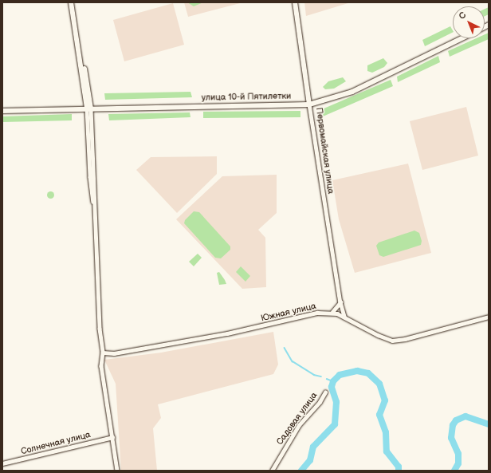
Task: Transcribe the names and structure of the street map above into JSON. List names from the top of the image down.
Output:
{
  "streets": {
    "main road": ["улица 10-й Пятилетки", "Первомайская улица"],
    "street": ["Южная улица", "Садовая улица", "Солнечная улица"]
  },
  "crossings": [
    ["улица 10-й Пятилетки", "Первомайская улица"]
  ],
  "north": "top left"
}
